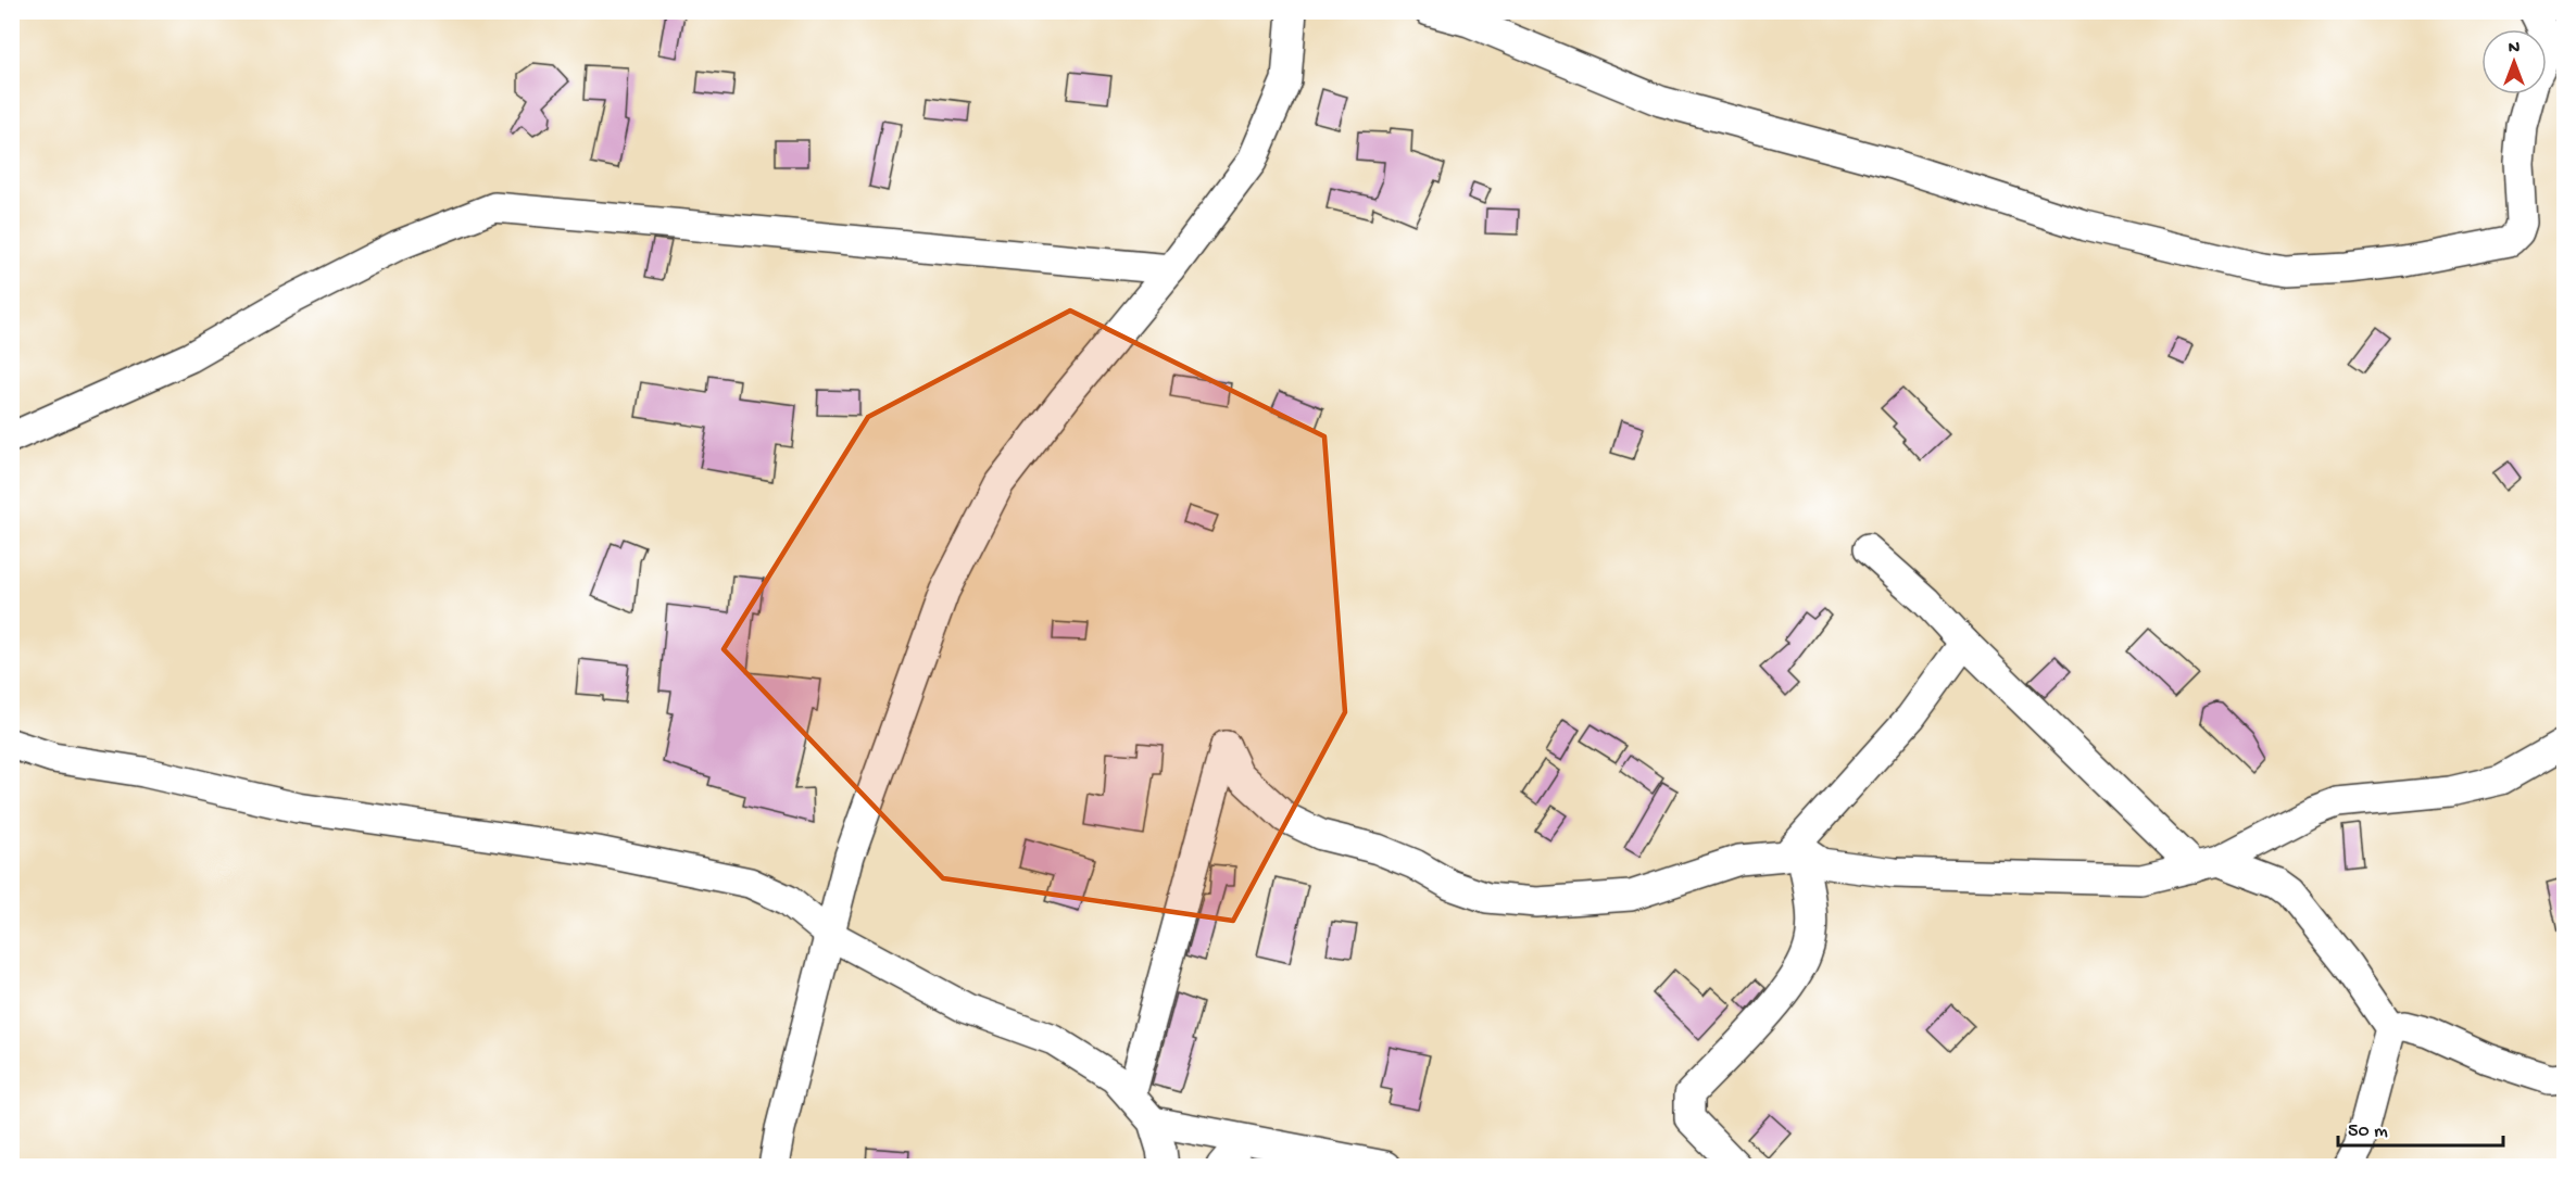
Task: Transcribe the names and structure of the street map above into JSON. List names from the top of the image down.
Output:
{
  "scale_bar": "50 m",
  "north": "top"
}
